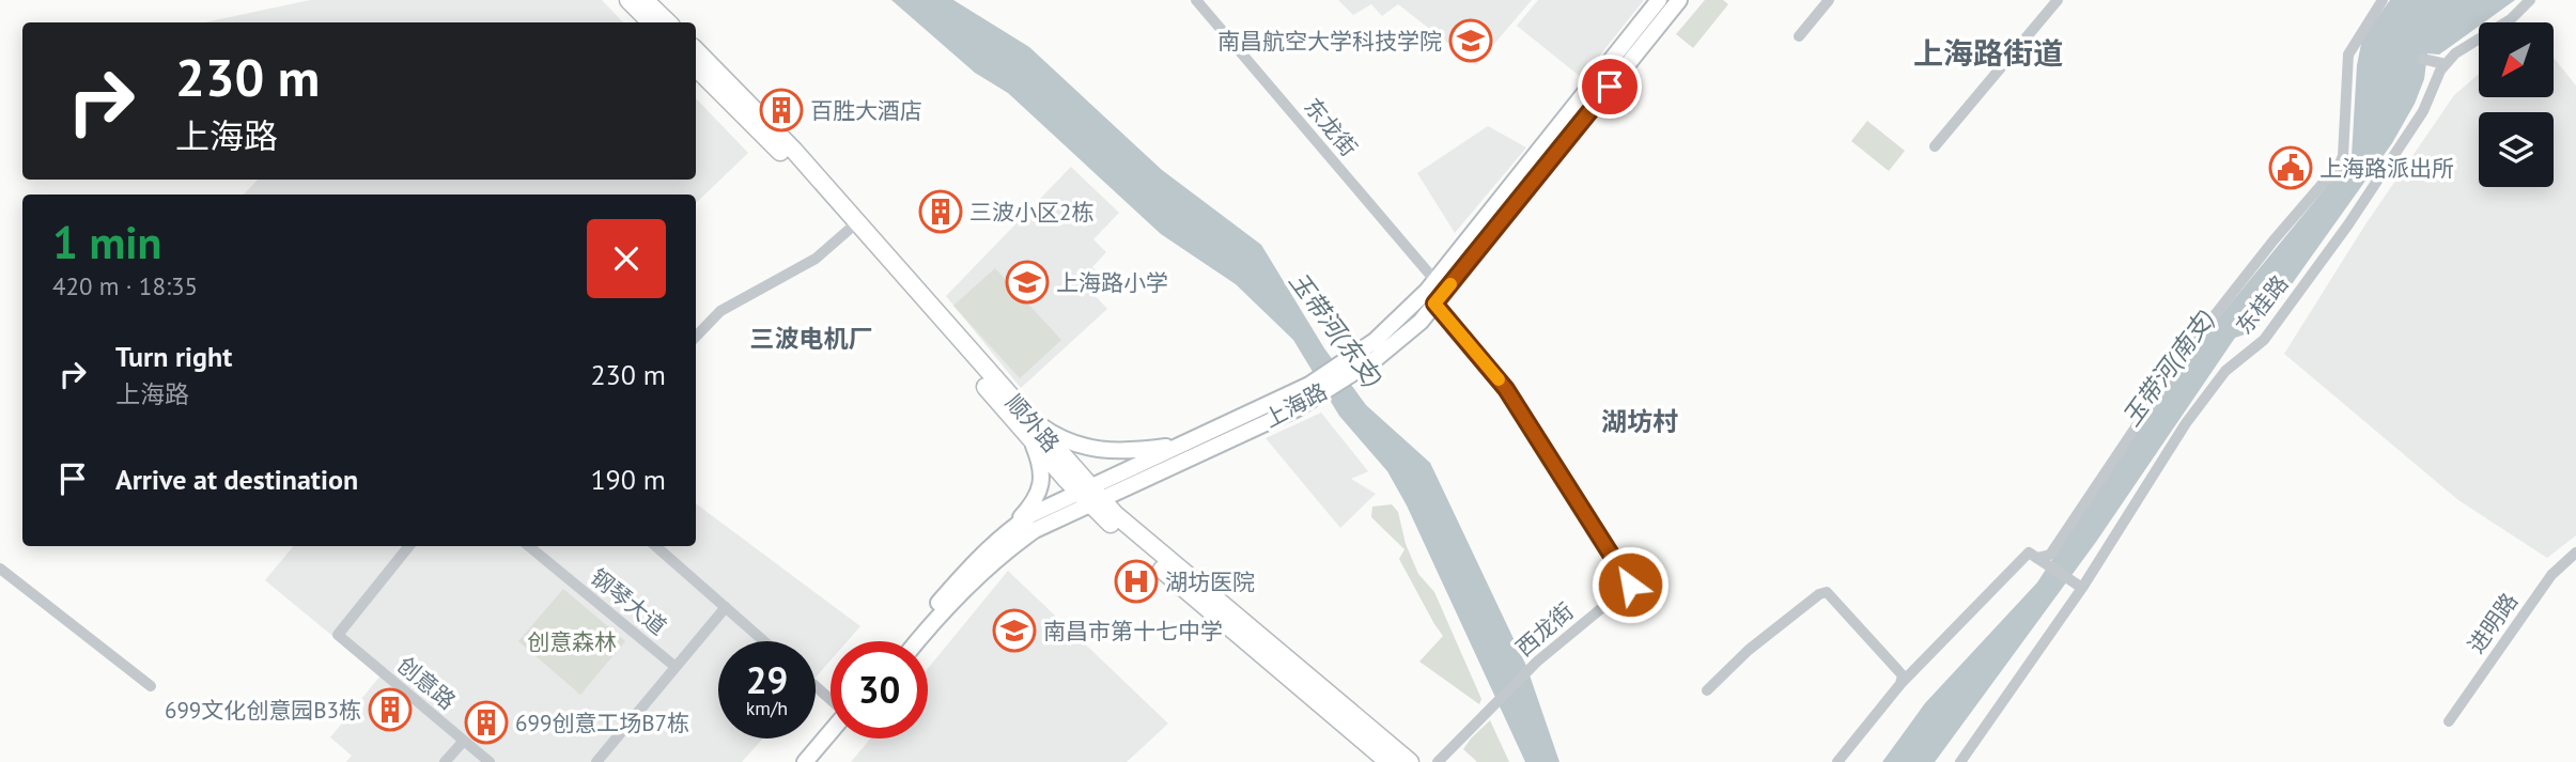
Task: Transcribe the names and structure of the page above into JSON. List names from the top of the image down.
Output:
{
  "streets": {
    "main road": ["上海路", "顺外路"],
    "street": [
      "东龙街",
      "东桂路",
      "钢琴大道",
      "进明路",
      "西龙街",
      "创意路"
    ]
  },
  "crossings": [
    ["东龙街", "上海路"],
    ["上海路", "顺外路"],
    ["上海路", "西龙街"]
  ],
  "districts": ["上海路街道", "三波电机厂", "湖坊村"],
  "water": ["玉带河(东支)", "玉带河(南支)"],
  "parks": ["创意森林"],
  "places": {
    "school or university": ["南昌航空大学科技学院", "上海路小学", "南昌市第十七中学"],
    "building": [
      "百胜大酒店",
      "三波小区2栋",
      "699文化创意园B3栋",
      "699创意工场B7栋"
    ],
    "public building": ["上海路派出所"],
    "hospital": ["湖坊医院"]
  },
  "north": "bottom left",
  "page": {
    "turn": ["230 m", "上海路"],
    "heading": ["1 min", "420 m · 18:35"],
    "list": [
      {
        "name": "Turn right",
        "note": "上海路",
        "value": "230 m"
      },
      {
        "name": "Arrive at destination",
        "value": "190 m"
      }
    ],
    "speed": "29 km/h",
    "limit": "30"
  }
}
